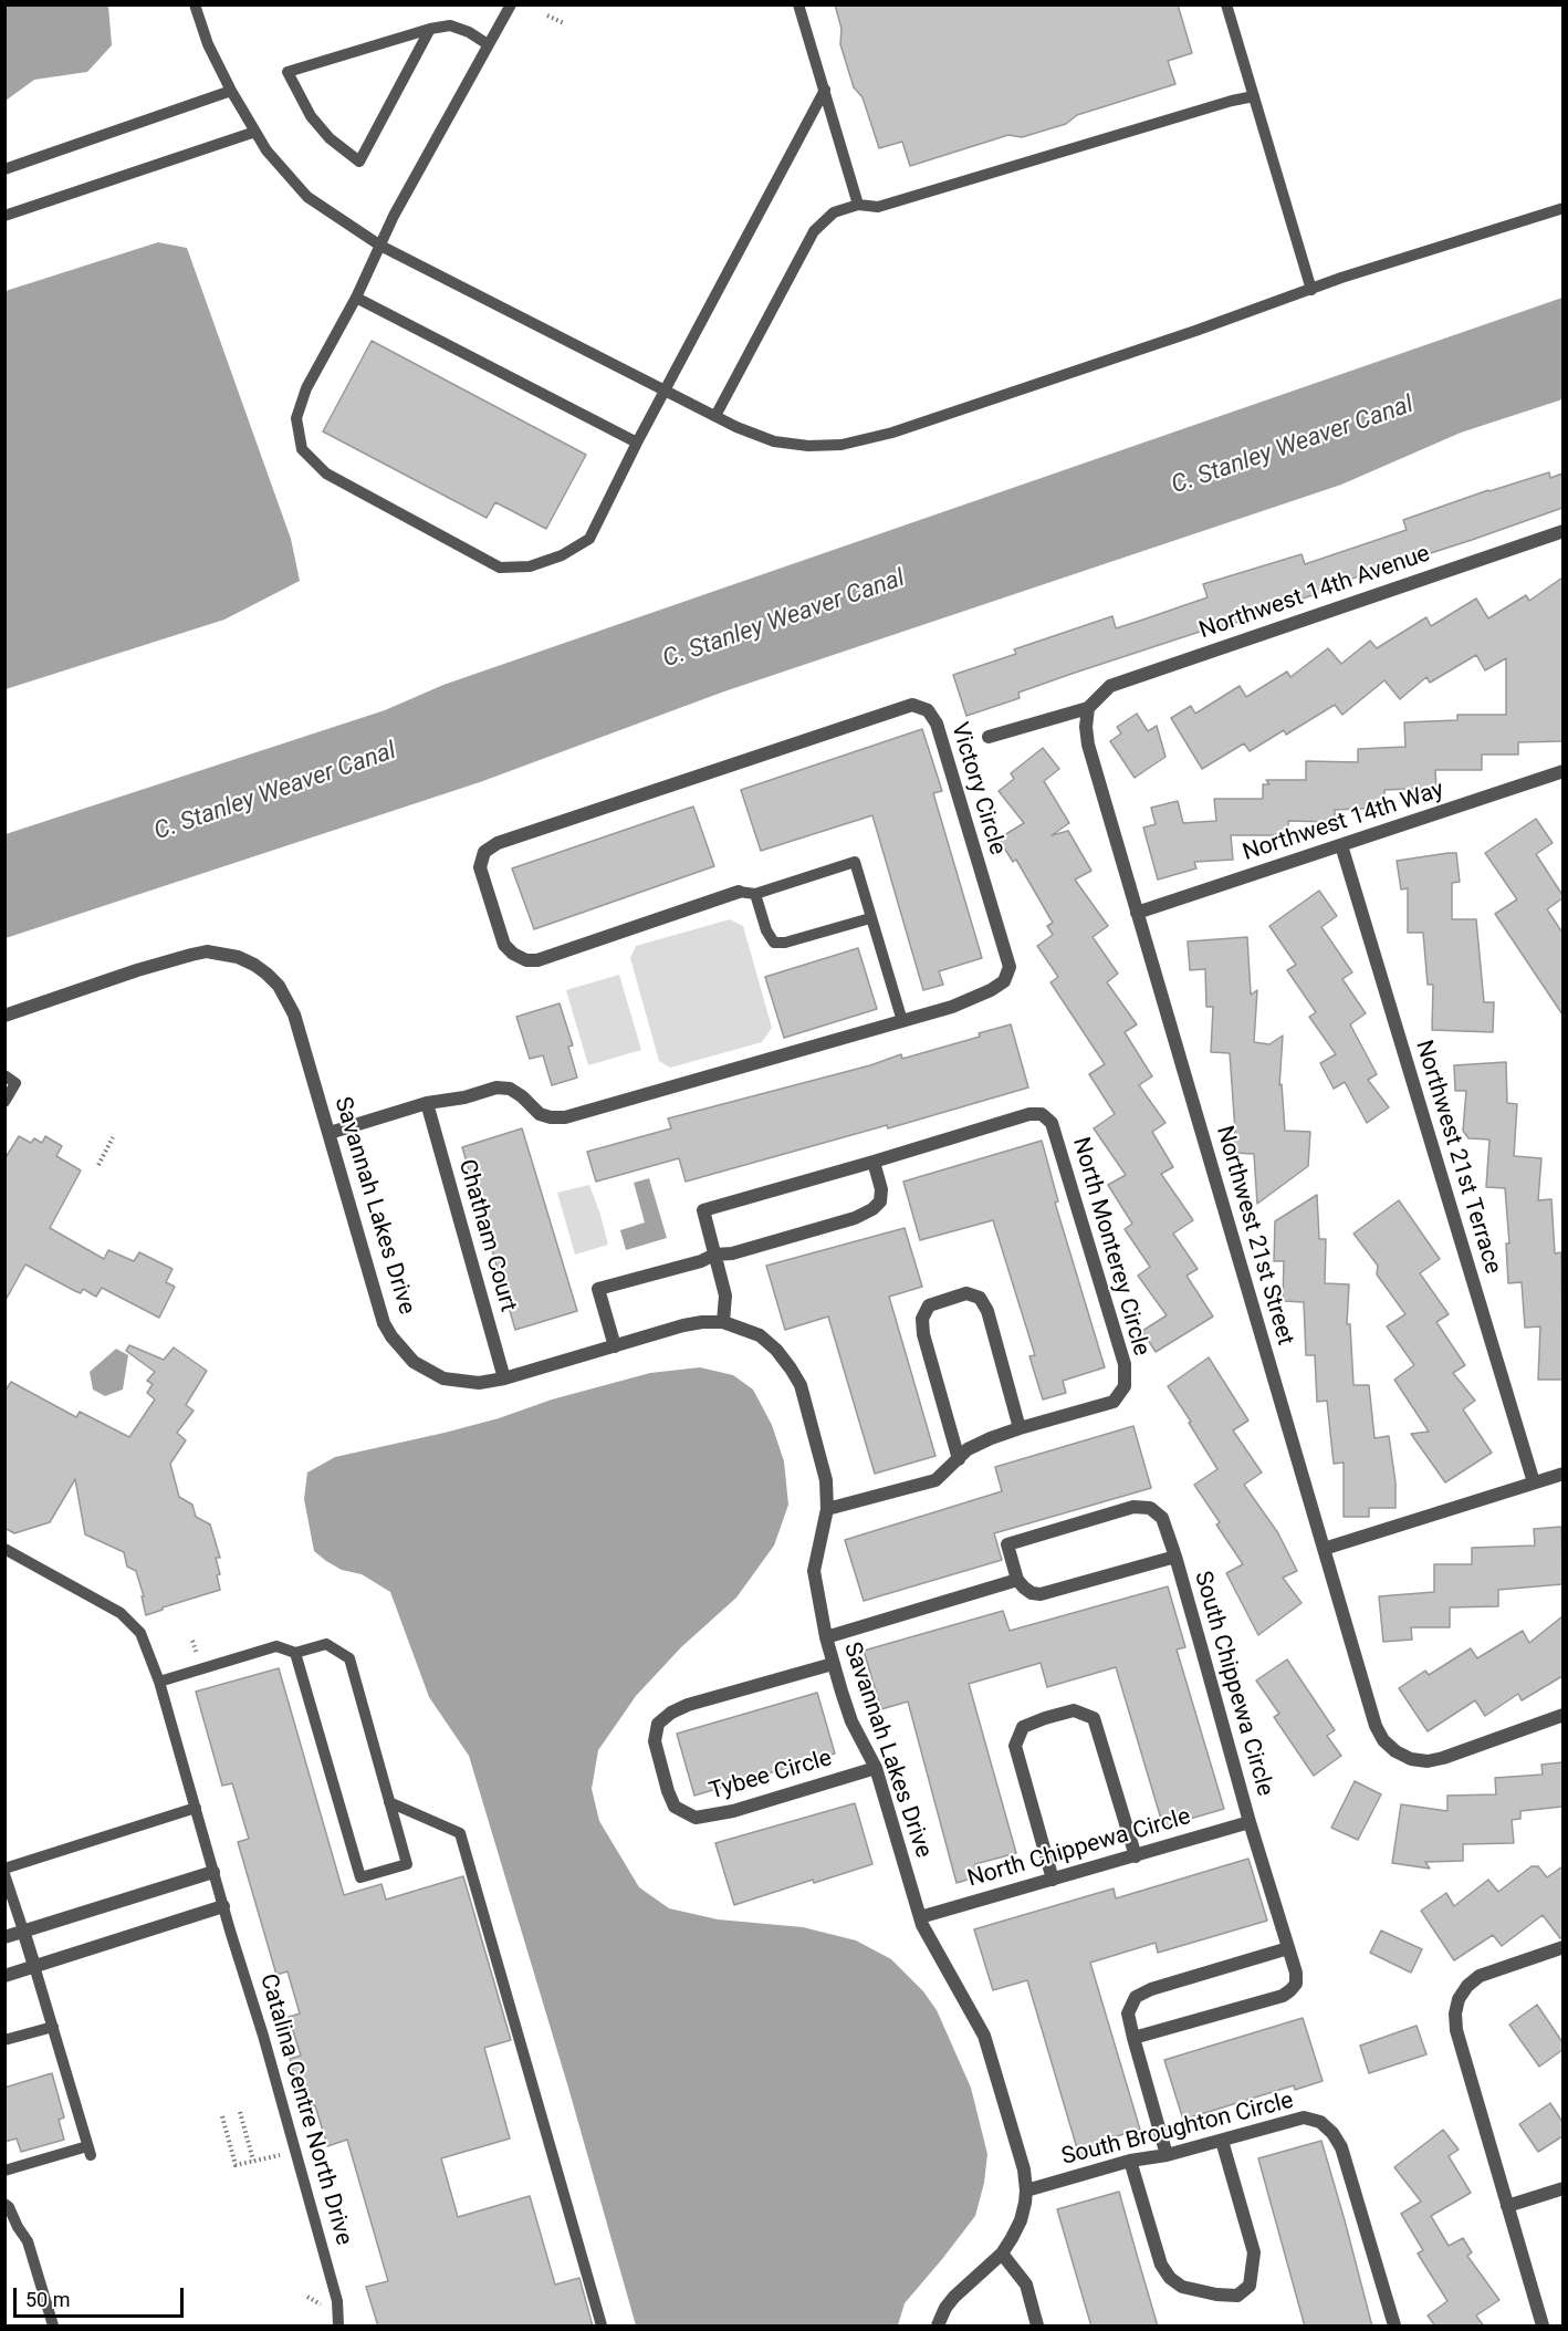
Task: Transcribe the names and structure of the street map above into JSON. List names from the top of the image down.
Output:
{
  "streets": {
    "street": [
      "Northwest 14th Avenue",
      "Victory Circle",
      "Northwest 14th Way",
      "Northwest 21st Terrace",
      "Savannah Lakes Drive",
      "Chatham Court",
      "Northwest 21st Street",
      "North Monterey Circle",
      "South Chippewa Circle",
      "Tybee Circle",
      "North Chippewa Circle",
      "South Broughton Circle"
    ],
    "lane": ["Catalina Centre North Drive"]
  },
  "crossings": [
    ["Northwest 14th Avenue", "Northwest 21st Street"],
    ["Victory Circle", "Savannah Lakes Drive"],
    ["Victory Circle", "Chatham Court"],
    ["Northwest 14th Way", "Northwest 21st Terrace"],
    ["Northwest 14th Way", "Northwest 21st Street"],
    ["Savannah Lakes Drive", "Chatham Court"],
    ["Savannah Lakes Drive", "North Monterey Circle"],
    ["Savannah Lakes Drive", "Tybee Circle"],
    ["Savannah Lakes Drive", "North Chippewa Circle"],
    ["Savannah Lakes Drive", "South Broughton Circle"],
    ["South Chippewa Circle", "North Chippewa Circle"]
  ],
  "water": ["C. Stanley Weaver Canal"],
  "scale_bar": "50 m"
}
